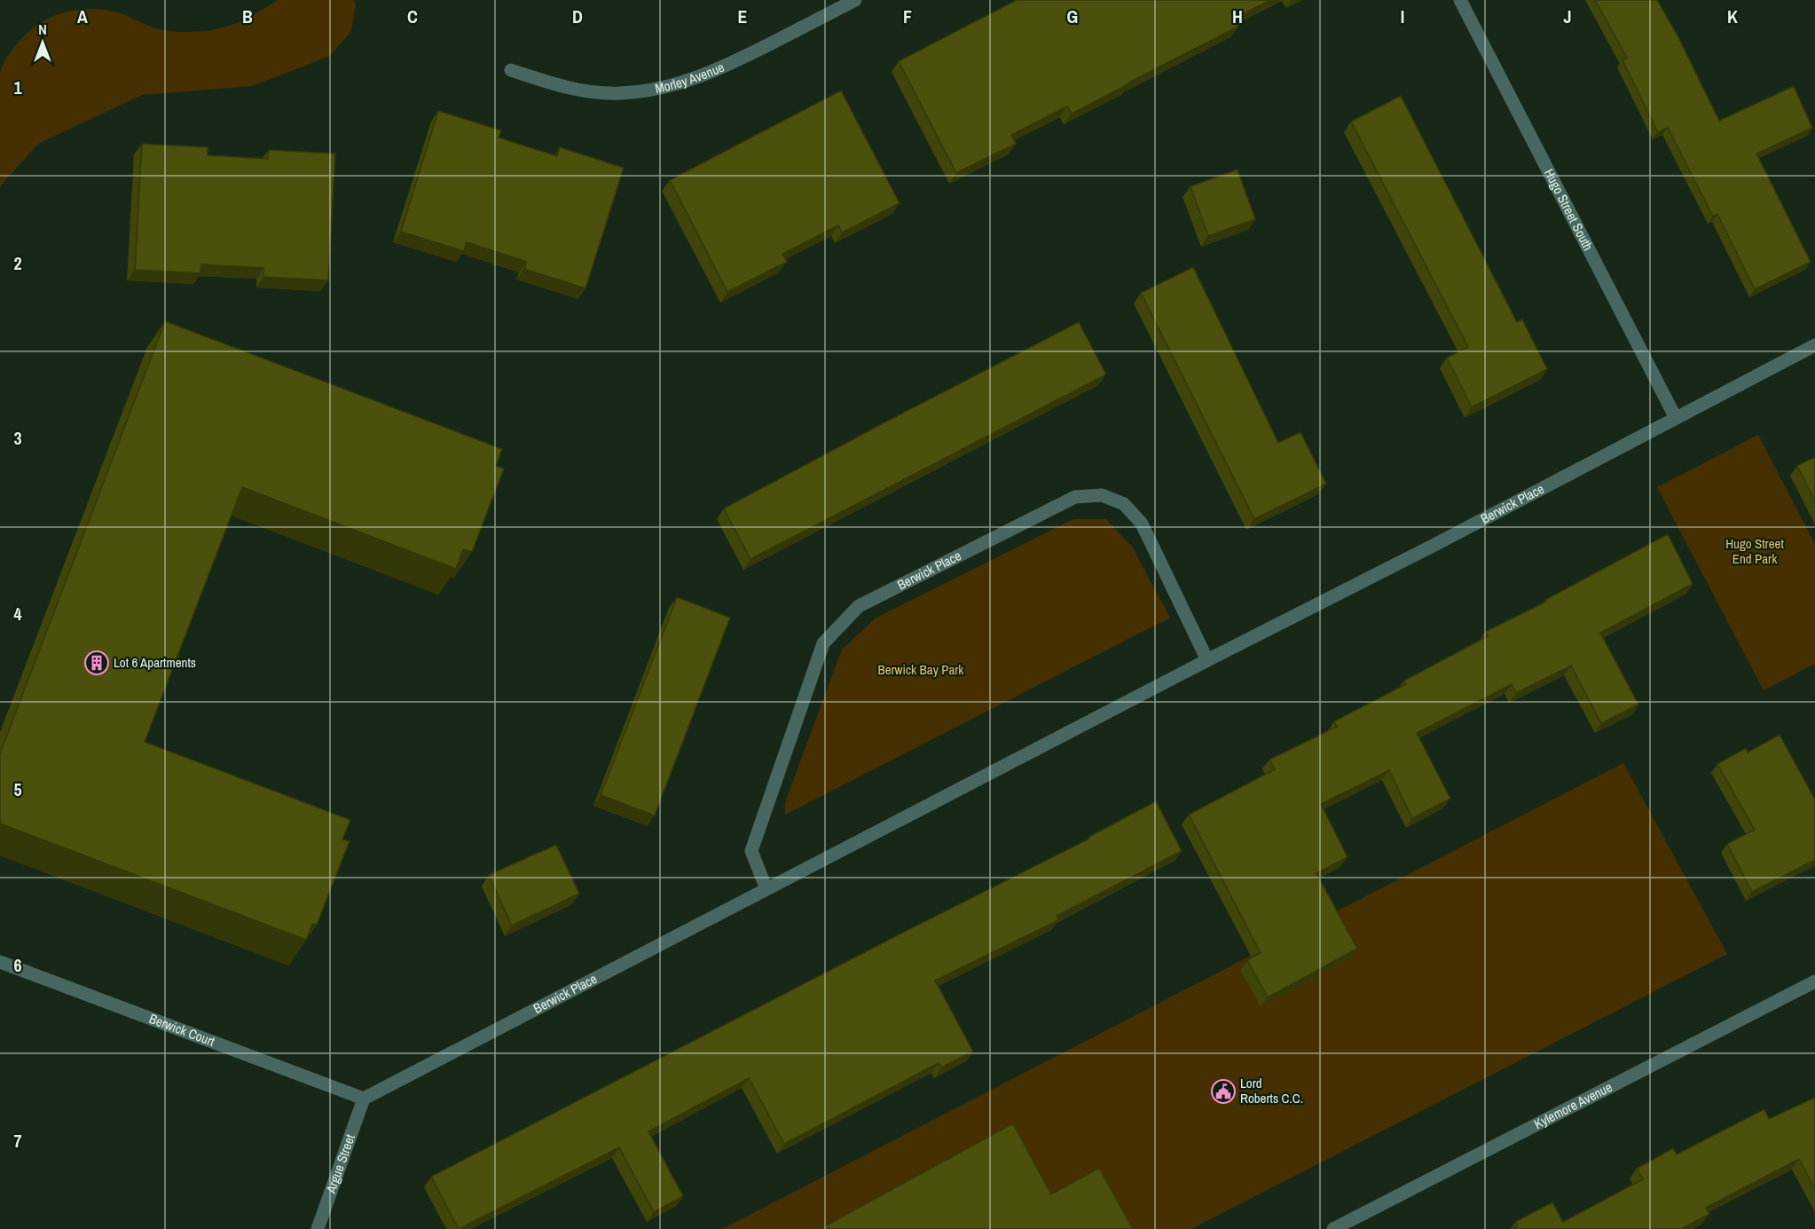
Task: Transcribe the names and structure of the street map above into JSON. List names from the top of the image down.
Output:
{
  "streets": {
    "street": [
      "Morley Avenue",
      "Hugo Street South",
      "Berwick Place",
      "Berwick Court",
      "Kylemore Avenue",
      "Argue Street"
    ]
  },
  "crossings": [
    ["Hugo Street South", "Berwick Place"],
    ["Berwick Place", "Berwick Court"],
    ["Berwick Place", "Argue Street"],
    ["Berwick Court", "Argue Street"]
  ],
  "parks": ["Hugo Street End Park", "Berwick Bay Park"],
  "places": {
    "building": ["Lot 6 Apartments"],
    "public building": ["Lord Roberts C.C."]
  },
  "north": "top",
  "grid": {
    "columns": [
      "A",
      "B",
      "C",
      "D",
      "E",
      "F",
      "G",
      "H",
      "I",
      "J",
      "K"
    ],
    "rows": [
      "1",
      "2",
      "3",
      "4",
      "5",
      "6",
      "7"
    ]
  }
}
